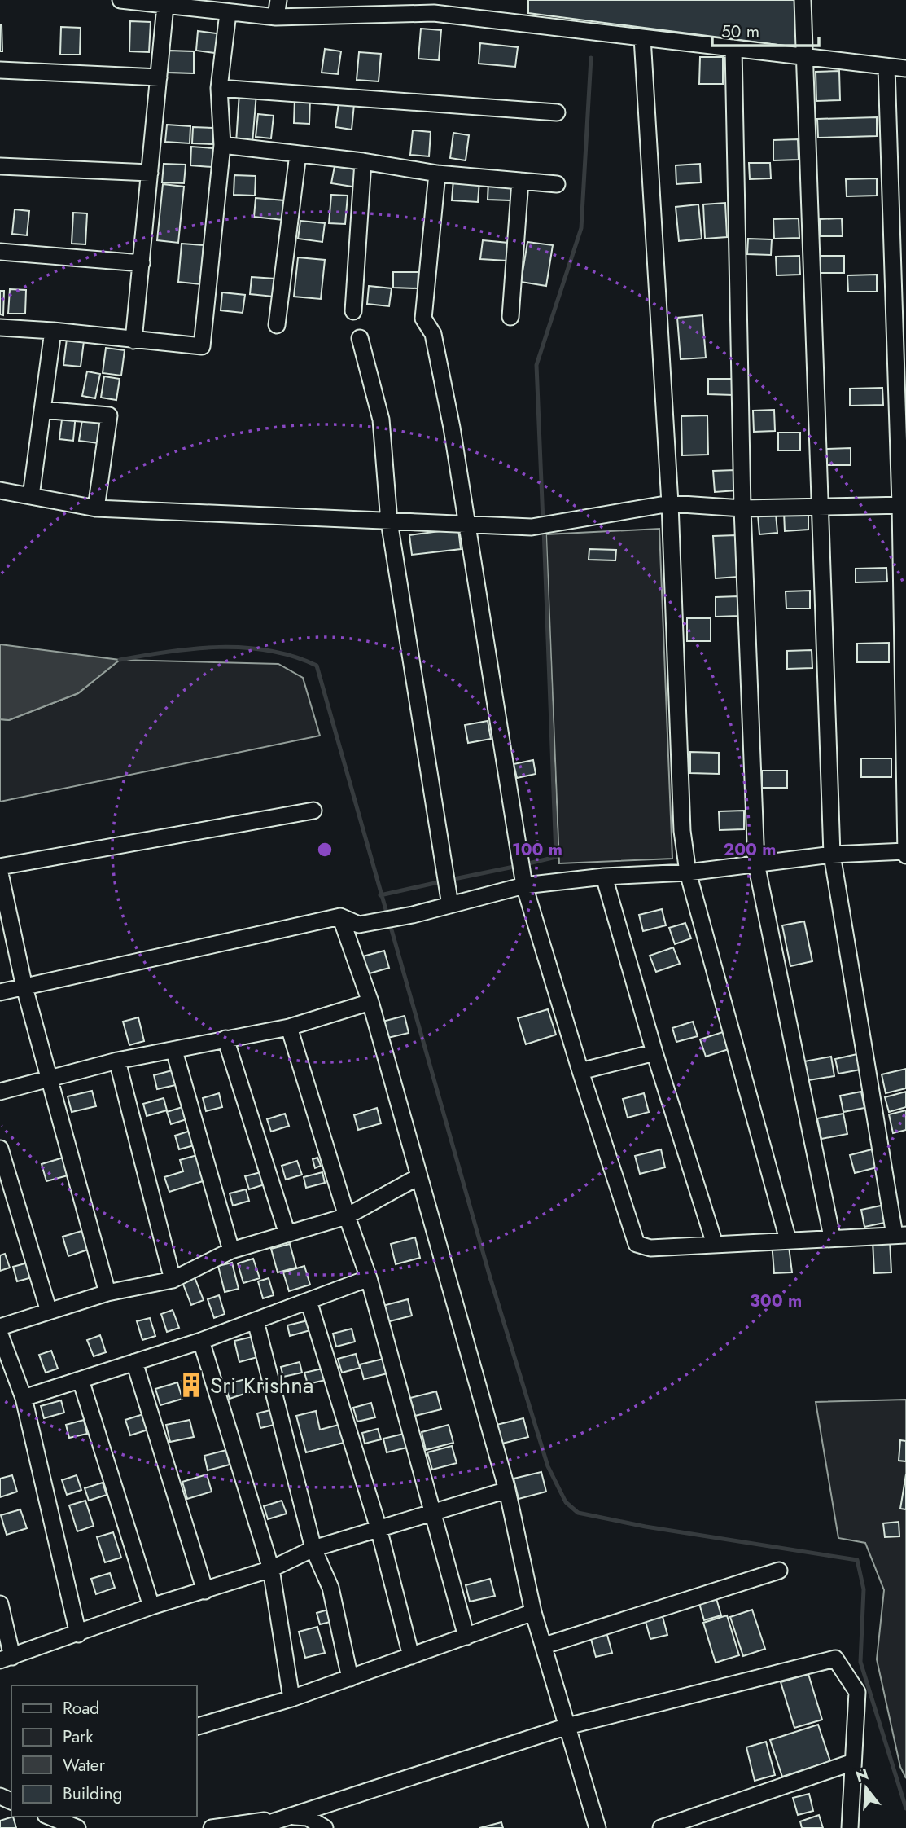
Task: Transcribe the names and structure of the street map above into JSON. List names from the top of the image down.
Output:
{
  "places": {
    "building": ["Sri Krishna"]
  },
  "legend": [
    "Road",
    "Park",
    "Water",
    "Building"
  ],
  "scale_bar": "50 m",
  "north": "top",
  "rings": ["100 m", "200 m", "300 m"]
}
